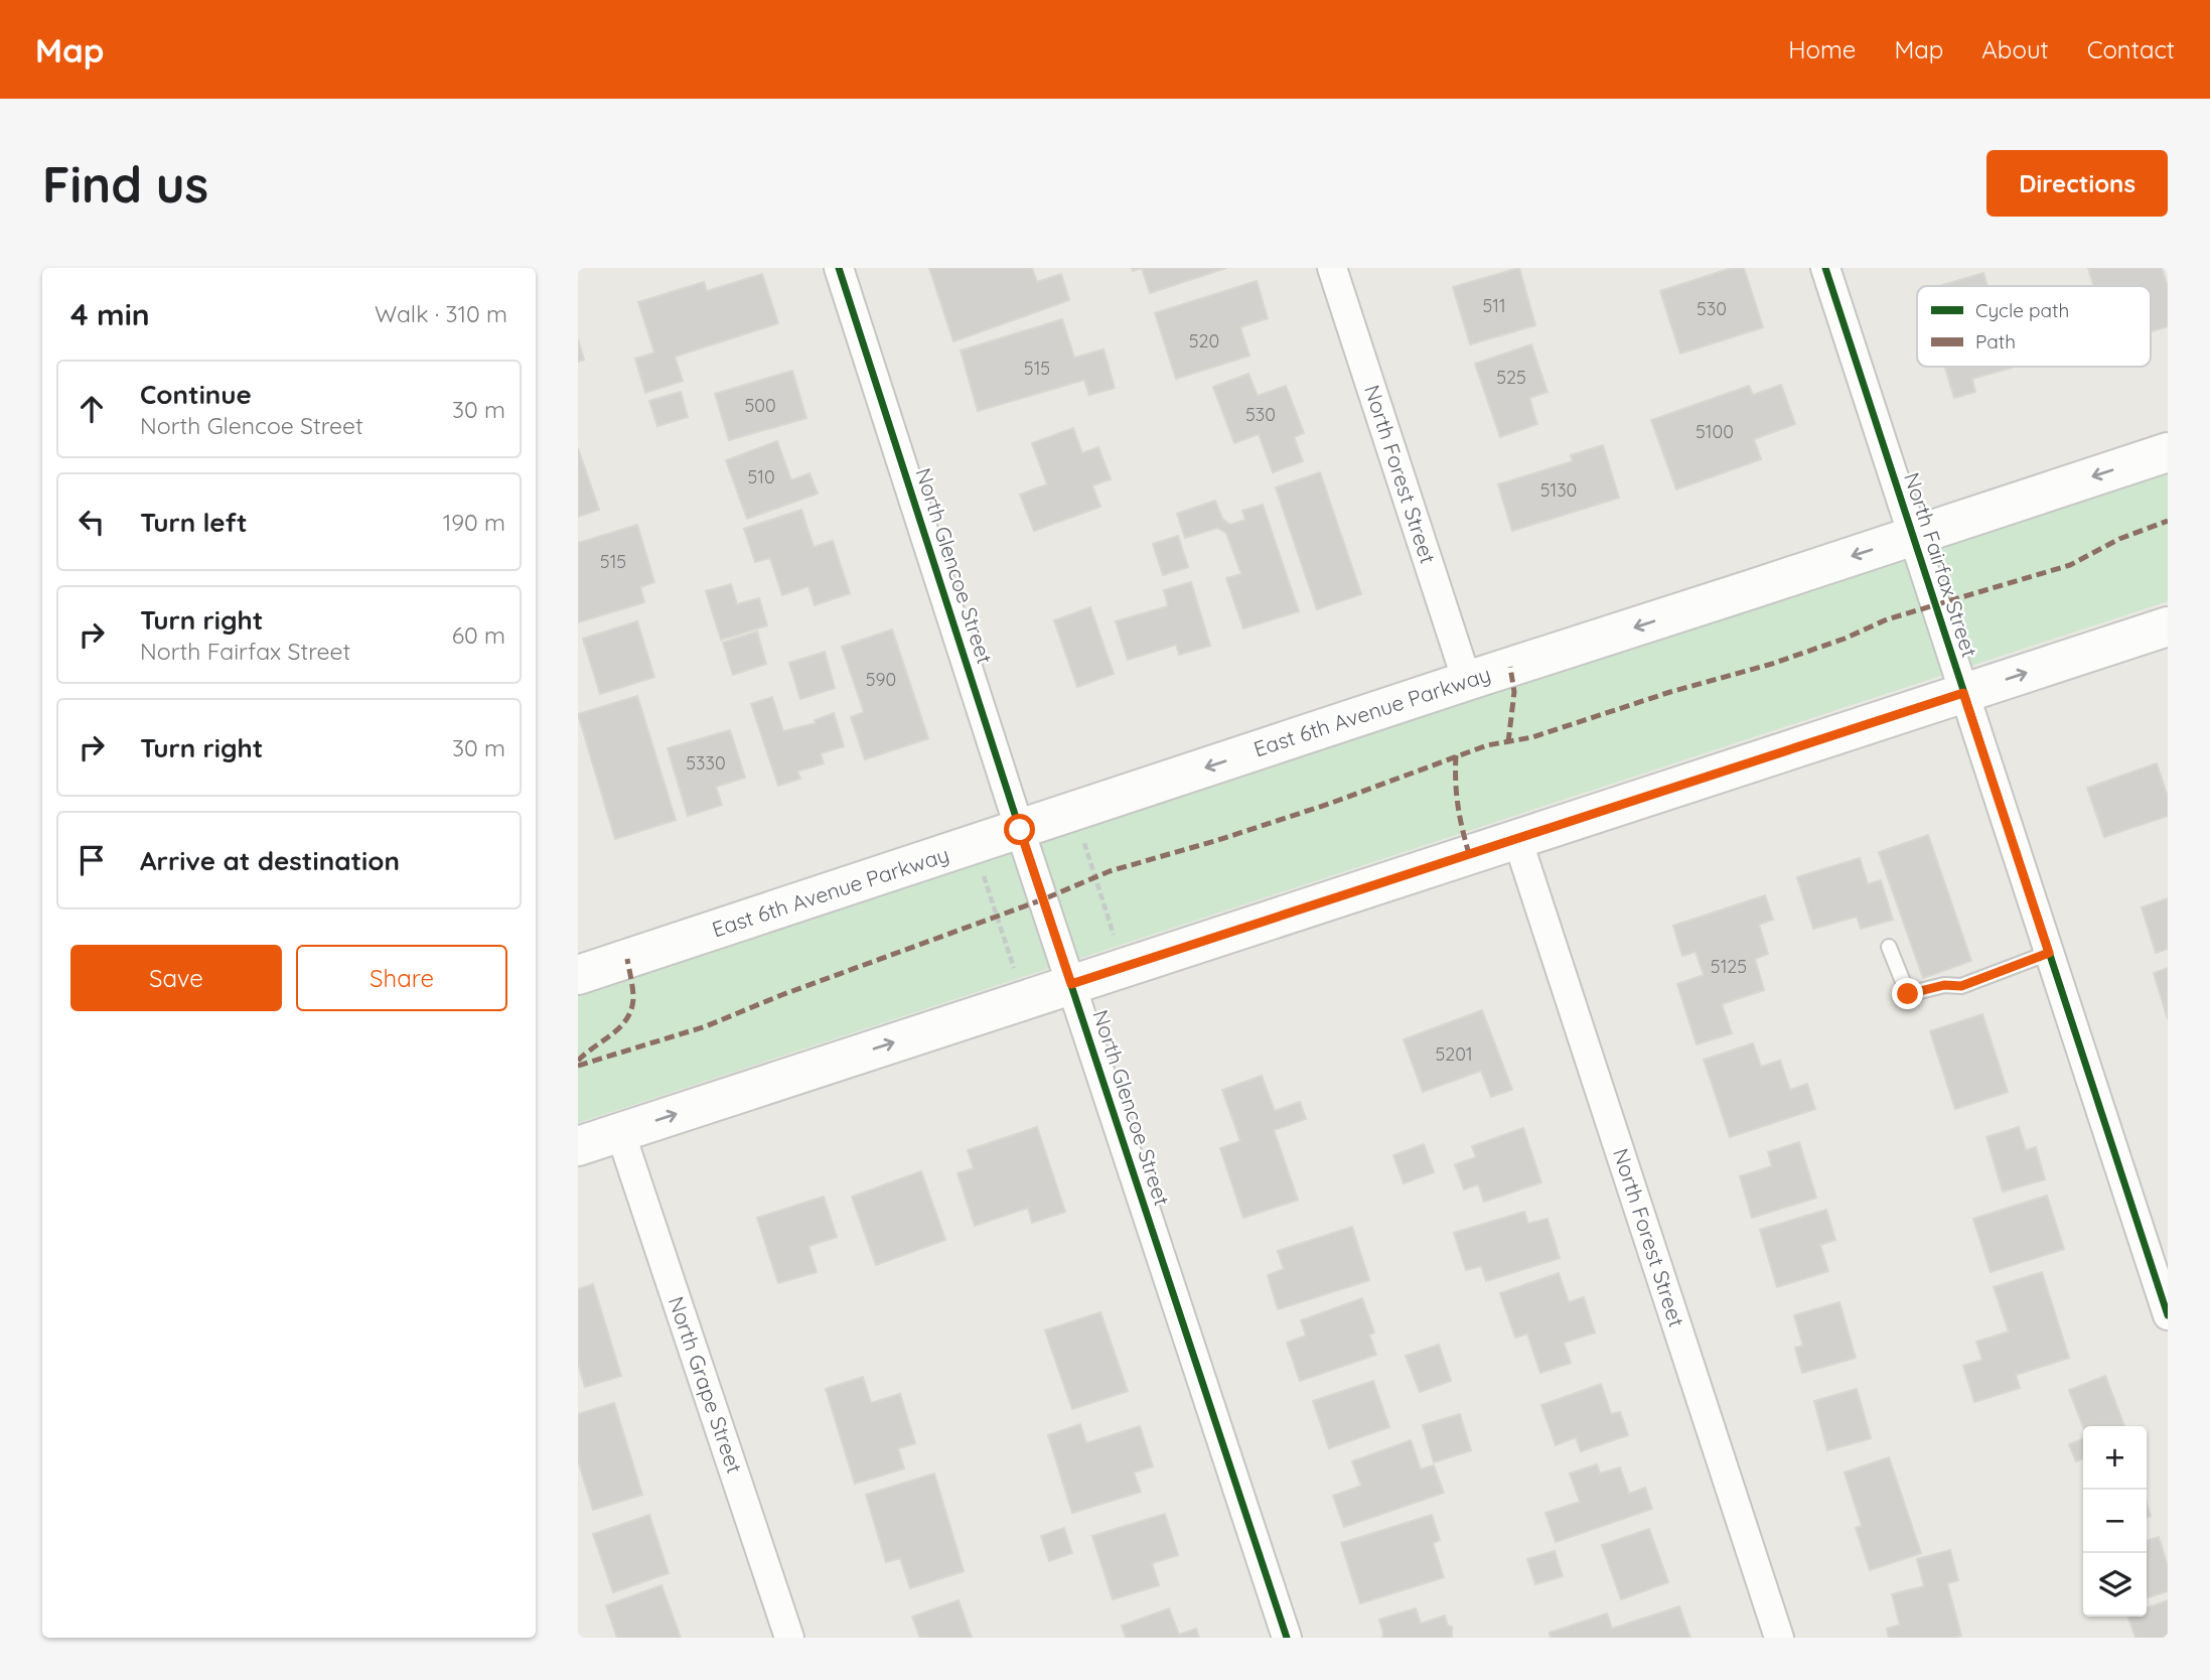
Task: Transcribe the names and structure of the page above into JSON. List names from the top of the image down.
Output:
{
  "streets": {
    "main road": ["East 6th Avenue Parkway"],
    "street": [
      "North Forest Street",
      "North Fairfax Street",
      "North Glencoe Street",
      "North Grape Street"
    ]
  },
  "crossings": [
    ["North Forest Street", "East 6th Avenue Parkway"],
    ["North Fairfax Street", "East 6th Avenue Parkway"],
    ["North Glencoe Street", "East 6th Avenue Parkway"]
  ],
  "house_numbers": [
    "511",
    "530",
    "520",
    "515",
    "525",
    "500",
    "530",
    "5100",
    "510",
    "5130",
    "515",
    "590",
    "5330",
    "5125",
    "5201"
  ],
  "legend": ["Cycle path", "Path"],
  "page": {
    "header": "Map",
    "nav": [
      "Home",
      "Map",
      "About",
      "Contact"
    ],
    "buttons": [
      "Directions",
      ["Save", "Share"]
    ],
    "title": "Find us",
    "heading": ["4 min", "Walk · 310 m"],
    "list": [
      ["Continue", "North Glencoe Street", "30 m"],
      ["Turn left", "190 m"],
      ["Turn right", "North Fairfax Street", "60 m"],
      ["Turn right", "30 m"],
      "Arrive at destination"
    ],
    "map_buttons": ["+", "−"]
  }
}
